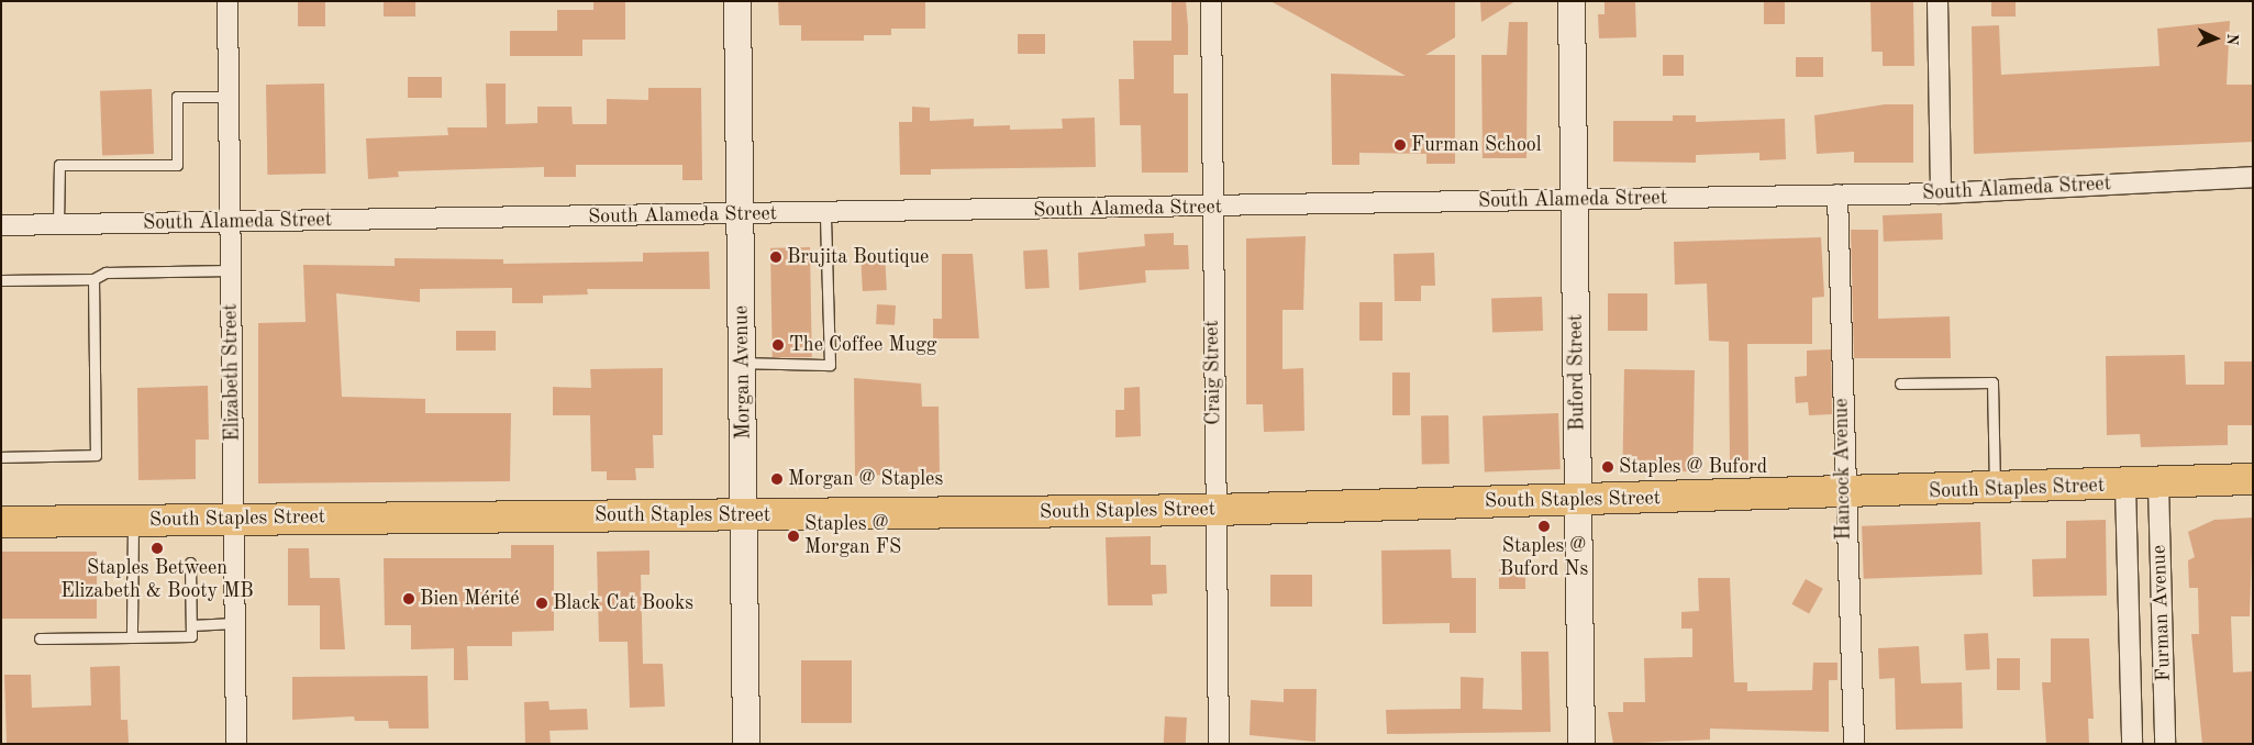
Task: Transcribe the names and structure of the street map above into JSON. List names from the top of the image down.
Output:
{
  "streets": {
    "main road": ["Morgan Avenue", "Buford Street", "South Staples Street"],
    "street": [
      "South Alameda Street",
      "Elizabeth Street",
      "Craig Street",
      "Hancock Avenue",
      "Furman Avenue"
    ]
  },
  "crossings": [
    ["South Alameda Street", "Elizabeth Street"],
    ["South Alameda Street", "Morgan Avenue"],
    ["South Alameda Street", "Craig Street"],
    ["South Alameda Street", "Buford Street"],
    ["South Alameda Street", "Hancock Avenue"],
    ["Elizabeth Street", "South Staples Street"],
    ["Morgan Avenue", "South Staples Street"],
    ["Craig Street", "South Staples Street"],
    ["Buford Street", "South Staples Street"],
    ["Hancock Avenue", "South Staples Street"],
    ["South Staples Street", "Furman Avenue"]
  ],
  "places": [
    "Furman School",
    "Brujita Boutique",
    "The Coffee Mugg",
    "Staples @ Buford",
    "Morgan @ Staples",
    "Staples @ Buford Ns",
    "Staples @ Morgan FS",
    "Staples Between Elizabeth & Booty MB",
    "Bien Mérité",
    "Black Cat Books"
  ],
  "north": "right"
}
